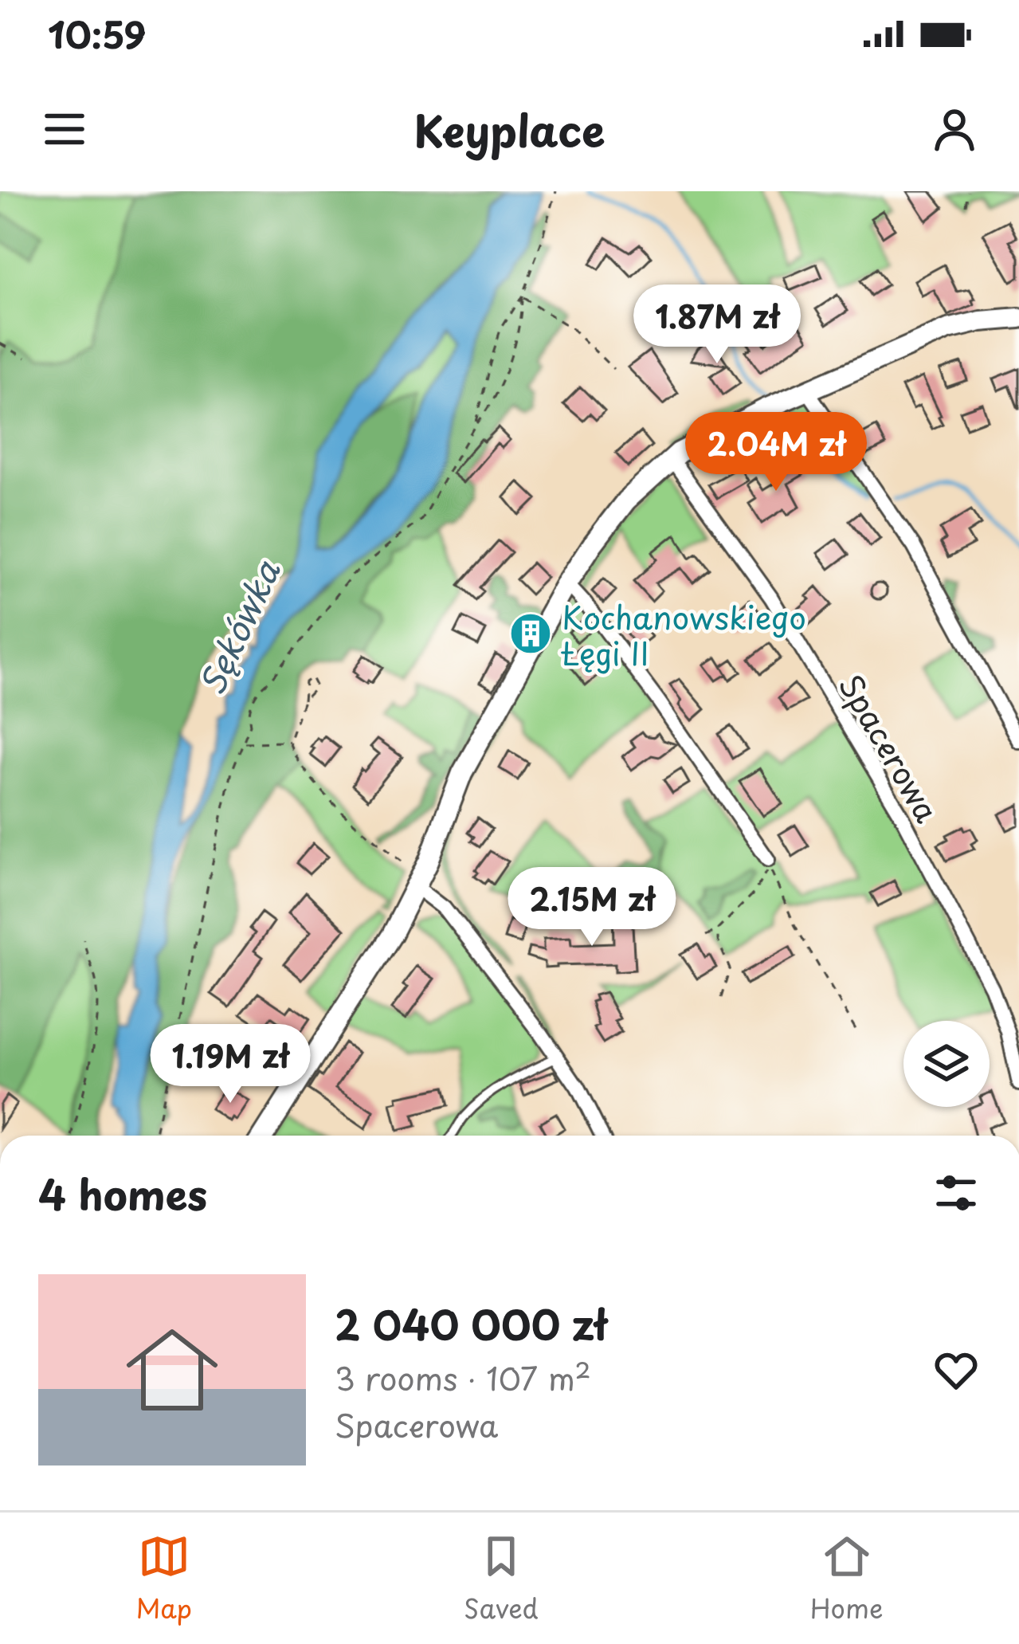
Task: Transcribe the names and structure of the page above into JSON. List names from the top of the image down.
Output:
{
  "streets": {
    "street": ["Spacerowa"]
  },
  "water": ["Sękówka"],
  "places": {
    "building": ["Kochanowskiego Łęgi II"]
  },
  "page": {
    "status": "10:59",
    "header": "Keyplace",
    "price": [
      "1.87M zł",
      "2.04M zł",
      "2.15M zł",
      "1.19M zł"
    ],
    "heading": "4 homes",
    "list": [
      {
        "name": "2 040 000 zł",
        "note": "3 rooms · 107 m² · Spacerowa"
      }
    ],
    "tabs": ["Map", "Saved", "Home"]
  }
}
